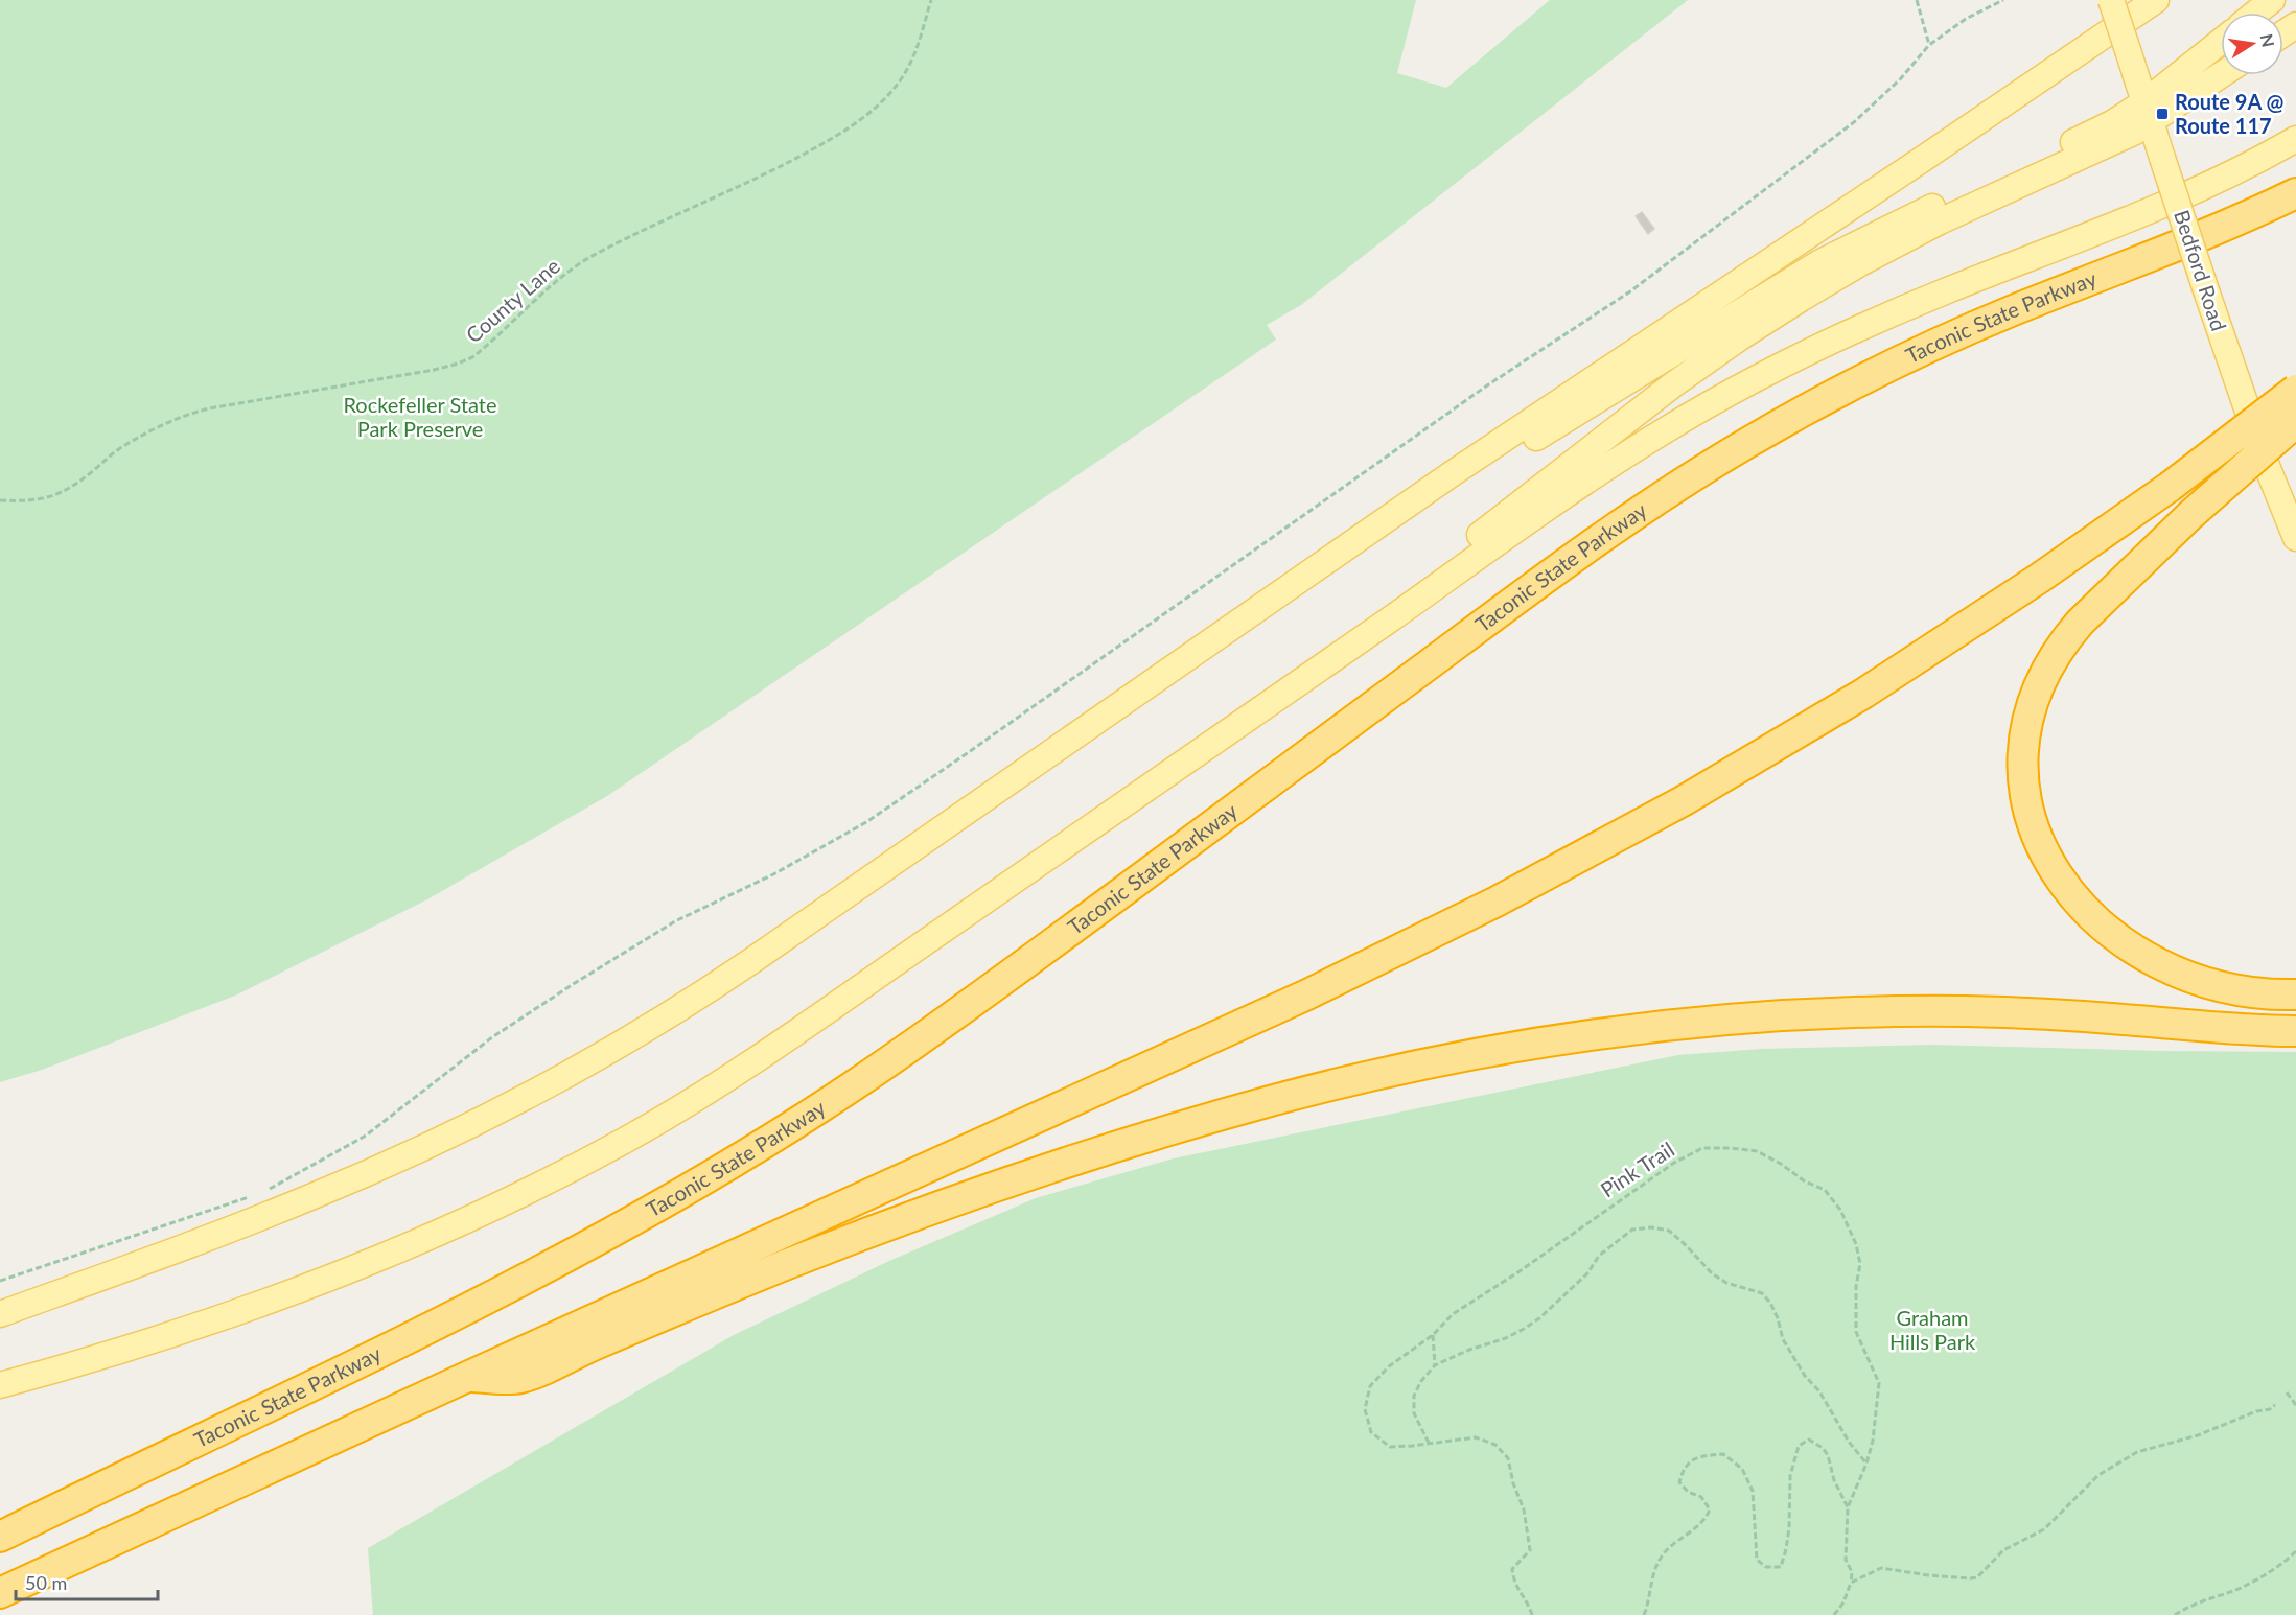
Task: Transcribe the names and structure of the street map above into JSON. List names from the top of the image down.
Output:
{
  "streets": {
    "highway": ["Taconic State Parkway"],
    "main road": ["Bedford Road"],
    "path": ["County Lane", "Pink Trail"]
  },
  "parks": ["Rockefeller State Park Preserve", "Graham Hills Park"],
  "places": {
    "transit": ["Route 9A @ Route 117"]
  },
  "scale_bar": "50 m",
  "north": "right"
}
